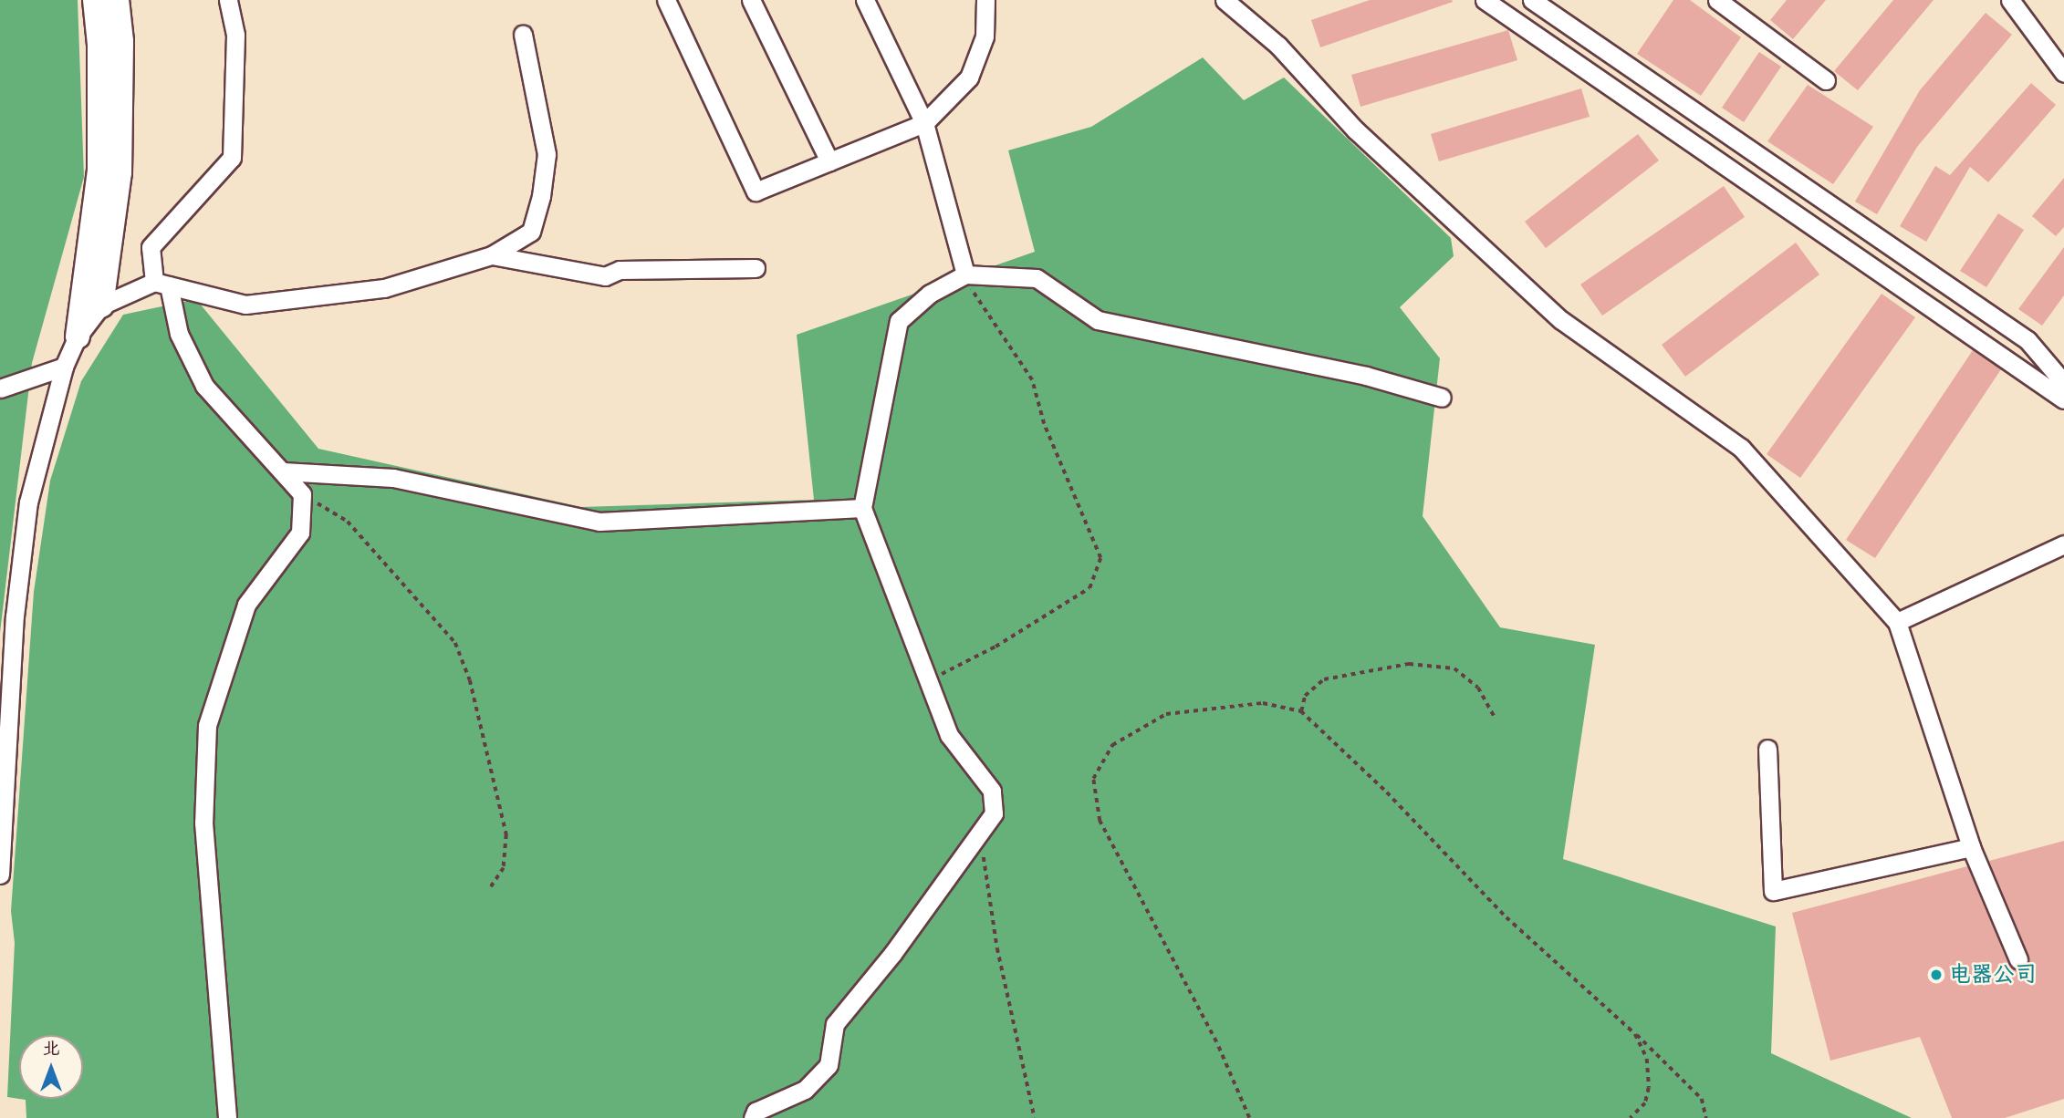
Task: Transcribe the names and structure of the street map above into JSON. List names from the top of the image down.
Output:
{
  "places": ["电器公司"],
  "north": "top"
}
